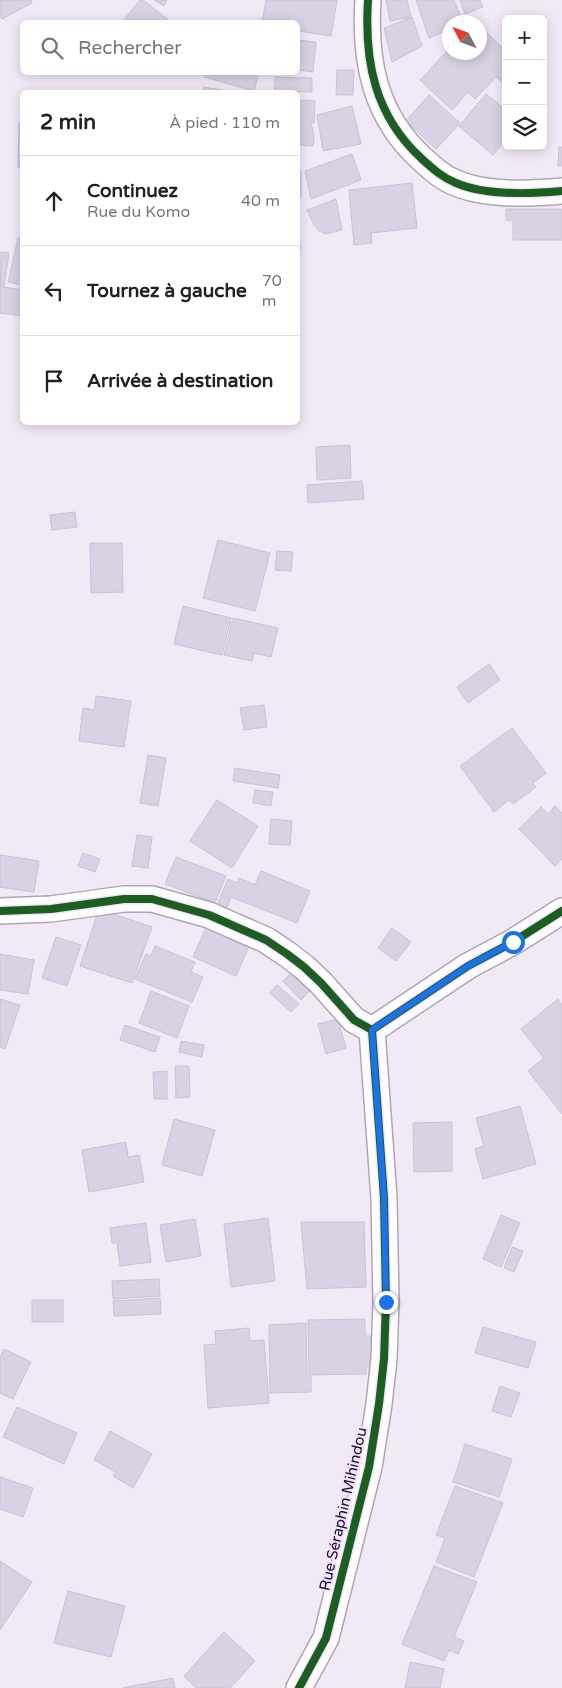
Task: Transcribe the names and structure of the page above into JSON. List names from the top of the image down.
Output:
{
  "streets": {
    "street": ["Rue Séraphin Mihindou"]
  },
  "north": "top left",
  "page": {
    "map_buttons": ["+", "−"],
    "search": "Rechercher",
    "heading": ["2 min", "À pied · 110 m"],
    "list": [
      ["Continuez", "Rue du Komo", "40 m"],
      ["Tournez à gauche", "70 m"],
      "Arrivée à destination"
    ]
  }
}
